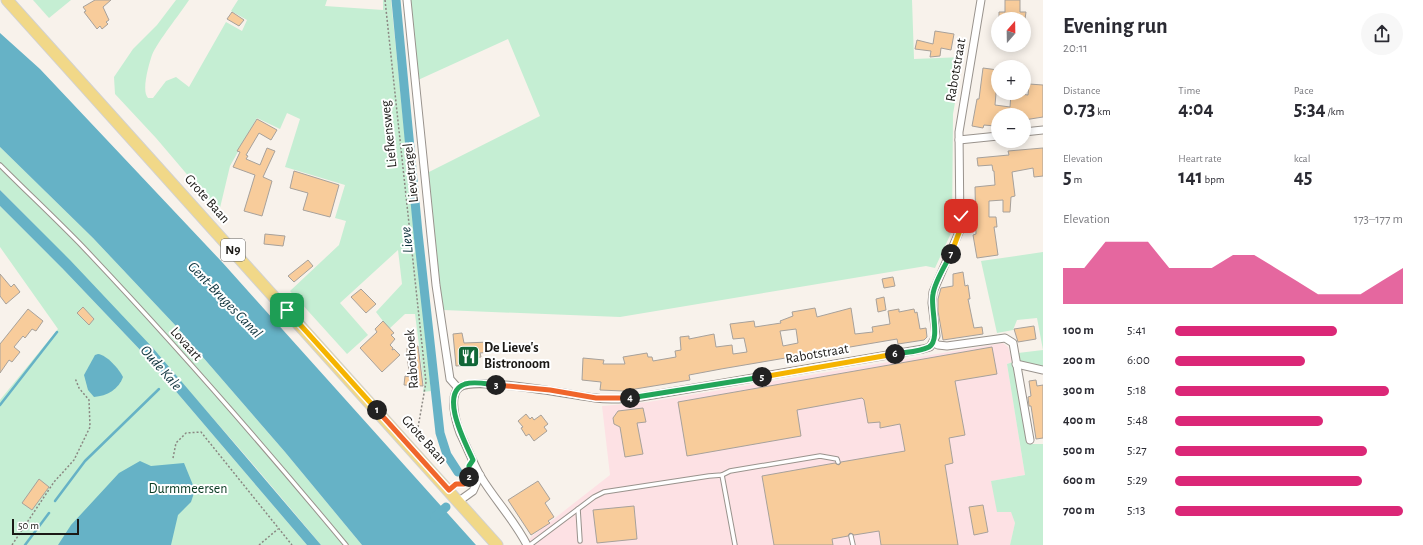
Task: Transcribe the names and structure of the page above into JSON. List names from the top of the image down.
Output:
{
  "streets": {
    "main road": ["Grote Baan", "N9"],
    "street": ["Rabotstraat", "Lievetragel"],
    "lane": ["Lovaart"],
    "path": ["Liefkensweg", "Rabothoek"]
  },
  "crossings": [
    ["Rabotstraat", "Lievetragel"],
    ["Liefkensweg", "Rabothoek"],
    ["Grote Baan", "N9"],
    ["Grote Baan", "Rabothoek"]
  ],
  "water": ["Lieve", "Gent-Bruges Canal", "Oude Kale"],
  "parks": ["Durmmeersen"],
  "places": {
    "restaurant": ["De Lieve's Bistronoom"]
  },
  "scale_bar": "50 m",
  "north": "top",
  "page": {
    "heading": ["Evening run", "20:11"],
    "map_buttons": ["+", "−"],
    "stats": [
      ["Distance", "0.73 km"],
      ["Time", "4:04"],
      ["Pace", "5:34 /km"],
      ["Elevation", "5 m"],
      ["Heart rate", "141 bpm"],
      ["kcal", "45"]
    ],
    "chart": ["Elevation", "173–177 m"],
    "pins": [
      "7",
      "6",
      "5",
      "3",
      "4",
      "1",
      "2"
    ],
    "list": [
      {
        "name": "100 m",
        "note": "5:41"
      },
      {
        "name": "200 m",
        "note": "6:00"
      },
      {
        "name": "300 m",
        "note": "5:18"
      },
      {
        "name": "400 m",
        "note": "5:48"
      },
      {
        "name": "500 m",
        "note": "5:27"
      },
      {
        "name": "600 m",
        "note": "5:29"
      },
      {
        "name": "700 m",
        "note": "5:13"
      }
    ],
    "scale": "50 m"
  }
}
